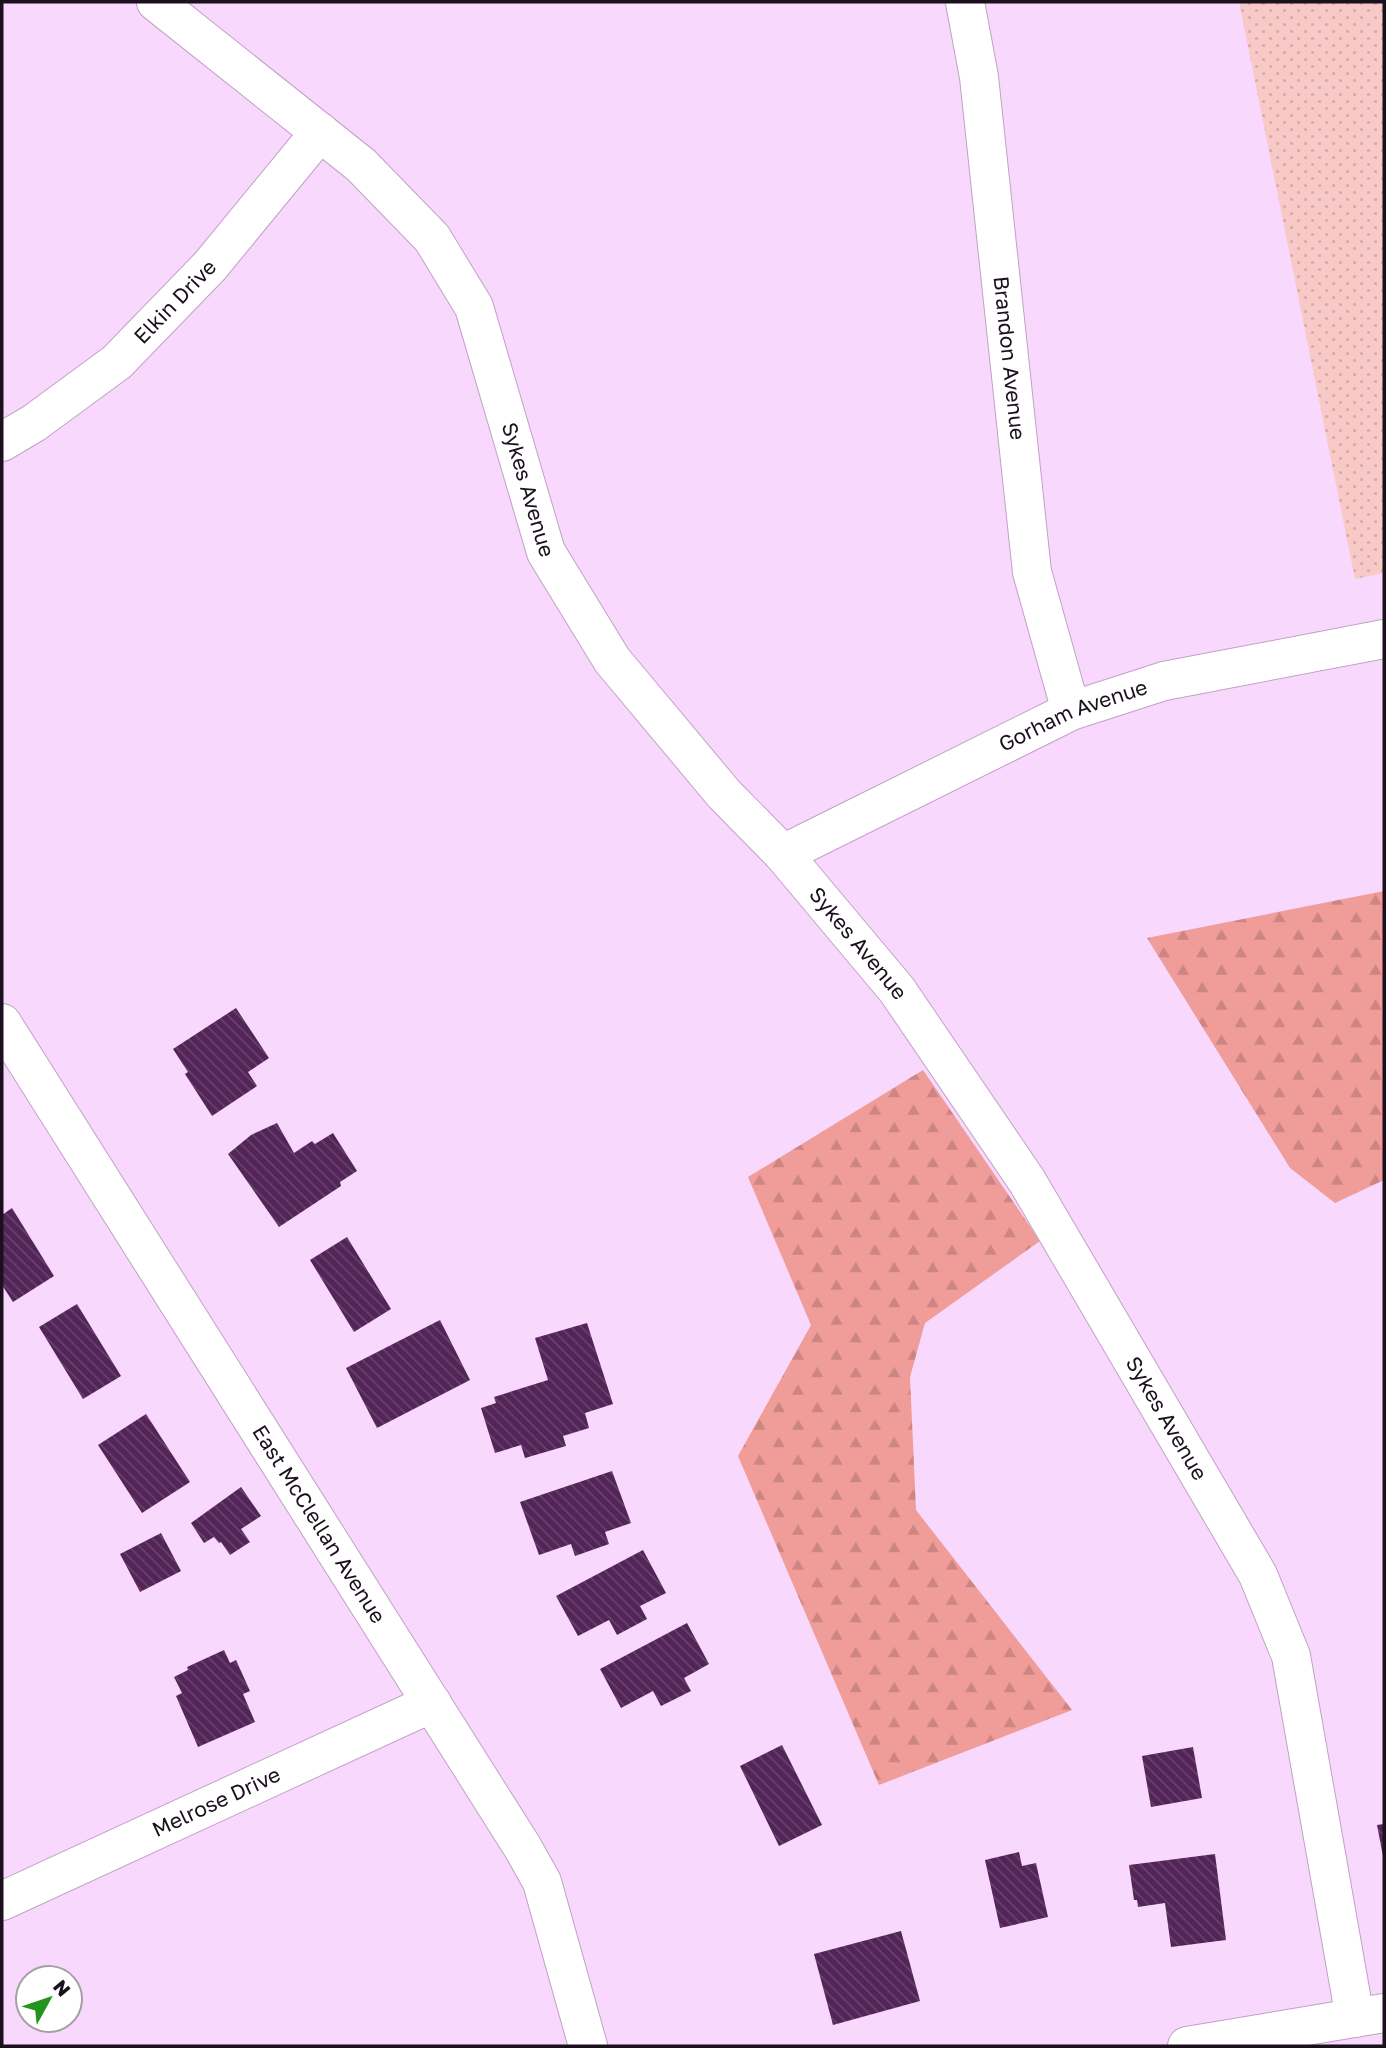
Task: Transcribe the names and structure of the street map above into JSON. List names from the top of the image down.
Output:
{
  "streets": {
    "street": [
      "Elkin Drive",
      "Brandon Avenue",
      "Sykes Avenue",
      "Gorham Avenue",
      "East McClellan Avenue",
      "Melrose Drive"
    ]
  },
  "crossings": [
    ["Elkin Drive", "Sykes Avenue"],
    ["Brandon Avenue", "Gorham Avenue"],
    ["Sykes Avenue", "Gorham Avenue"],
    ["East McClellan Avenue", "Melrose Drive"]
  ],
  "north": "top right"
}
